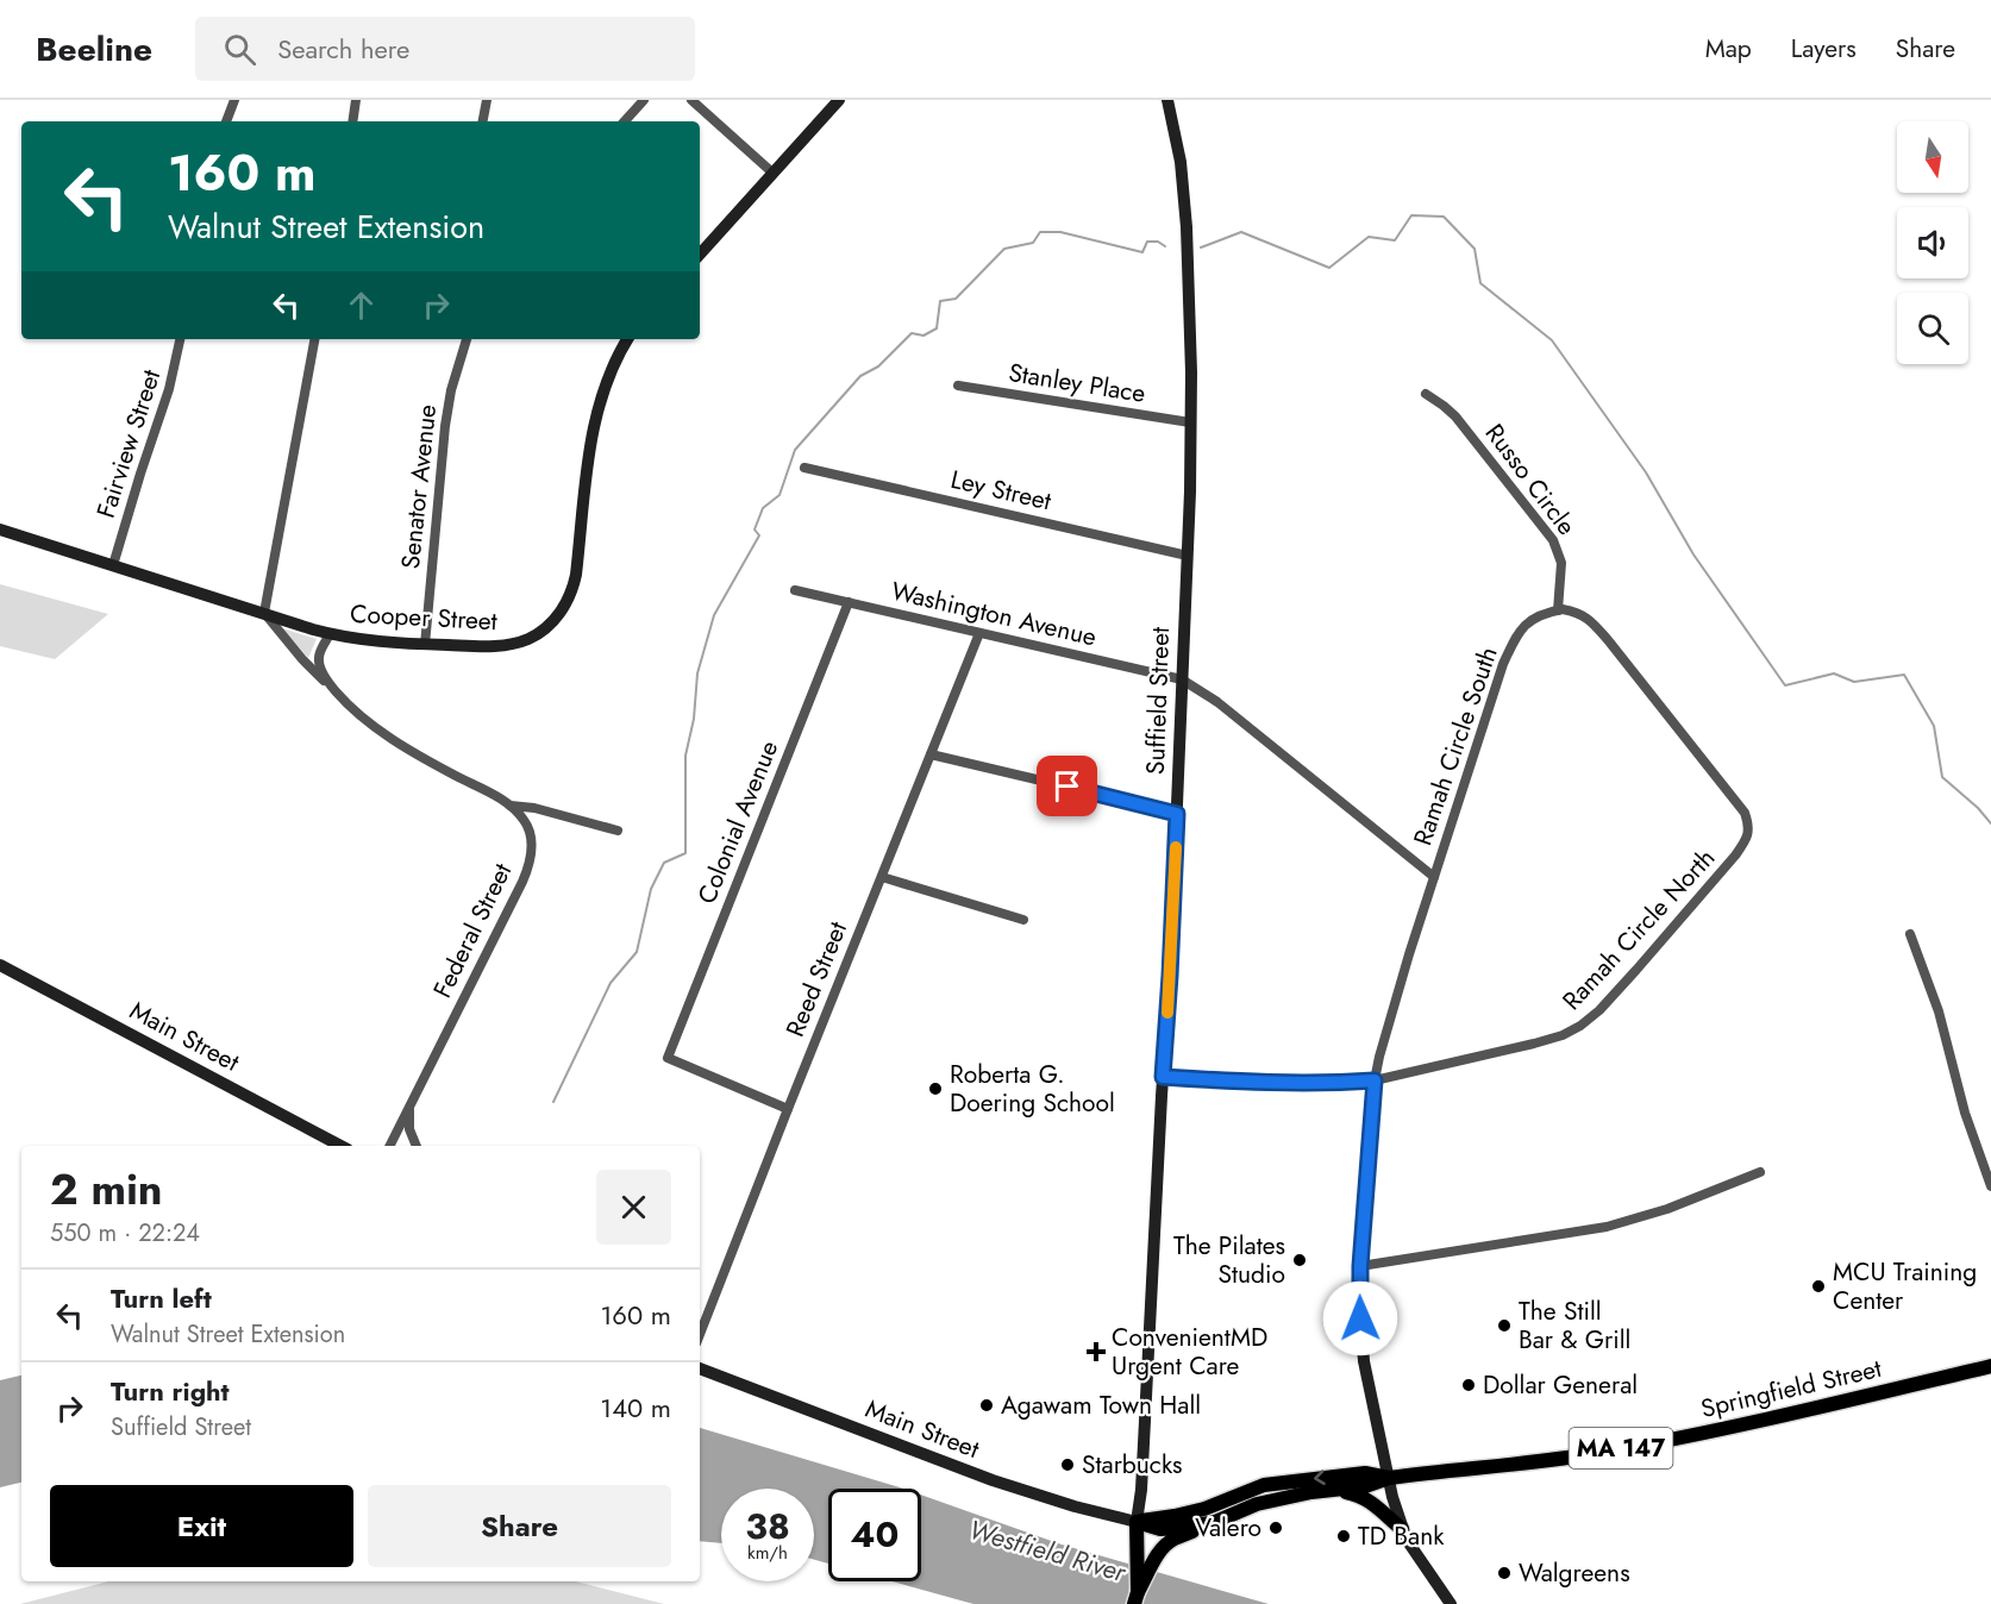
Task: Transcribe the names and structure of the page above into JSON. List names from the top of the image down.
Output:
{
  "streets": {
    "main road": [
      "Cooper Street",
      "Suffield Street",
      "Main Street",
      "Springfield Street",
      "MA 147"
    ],
    "street": [
      "Stanley Place",
      "Fairview Street",
      "Russo Circle",
      "Senator Avenue",
      "Ley Street",
      "Washington Avenue",
      "Ramah Circle South",
      "Colonial Avenue",
      "Ramah Circle North",
      "Federal Street",
      "Reed Street"
    ]
  },
  "crossings": [
    ["Stanley Place", "Suffield Street"],
    ["Fairview Street", "Cooper Street"],
    ["Russo Circle", "Ramah Circle South"],
    ["Russo Circle", "Ramah Circle North"],
    ["Senator Avenue", "Cooper Street"],
    ["Ley Street", "Suffield Street"],
    ["Washington Avenue", "Suffield Street"],
    ["Washington Avenue", "Ramah Circle South"],
    ["Washington Avenue", "Colonial Avenue"],
    ["Washington Avenue", "Reed Street"],
    ["Cooper Street", "Federal Street"],
    ["Suffield Street", "Main Street"],
    ["Suffield Street", "Springfield Street"],
    ["Suffield Street", "MA 147"],
    ["Ramah Circle South", "Ramah Circle North"],
    ["Colonial Avenue", "Reed Street"],
    ["Main Street", "Springfield Street"],
    ["Springfield Street", "MA 147"]
  ],
  "water": ["Westfield River"],
  "places": {
    "other": [
      "Roberta G. Doering School",
      "The Pilates Studio",
      "MCU Training Center",
      "The Still Bar & Grill",
      "Dollar General",
      "Agawam Town Hall",
      "Starbucks",
      "Valero",
      "TD Bank",
      "Walgreens"
    ],
    "health": ["ConvenientMD Urgent Care"]
  },
  "north": "bottom",
  "page": {
    "header": "Beeline",
    "search": "Search here",
    "nav": ["Map", "Layers", "Share"],
    "turn": ["160 m", "Walnut Street Extension"],
    "heading": ["2 min", "550 m · 22:24"],
    "list": [
      {
        "name": "Turn left",
        "note": "Walnut Street Extension",
        "value": "160 m"
      },
      {
        "name": "Turn right",
        "note": "Suffield Street",
        "value": "140 m"
      }
    ],
    "buttons": ["Exit", "Share"],
    "speed": "38 km/h",
    "limit": "40"
  }
}
